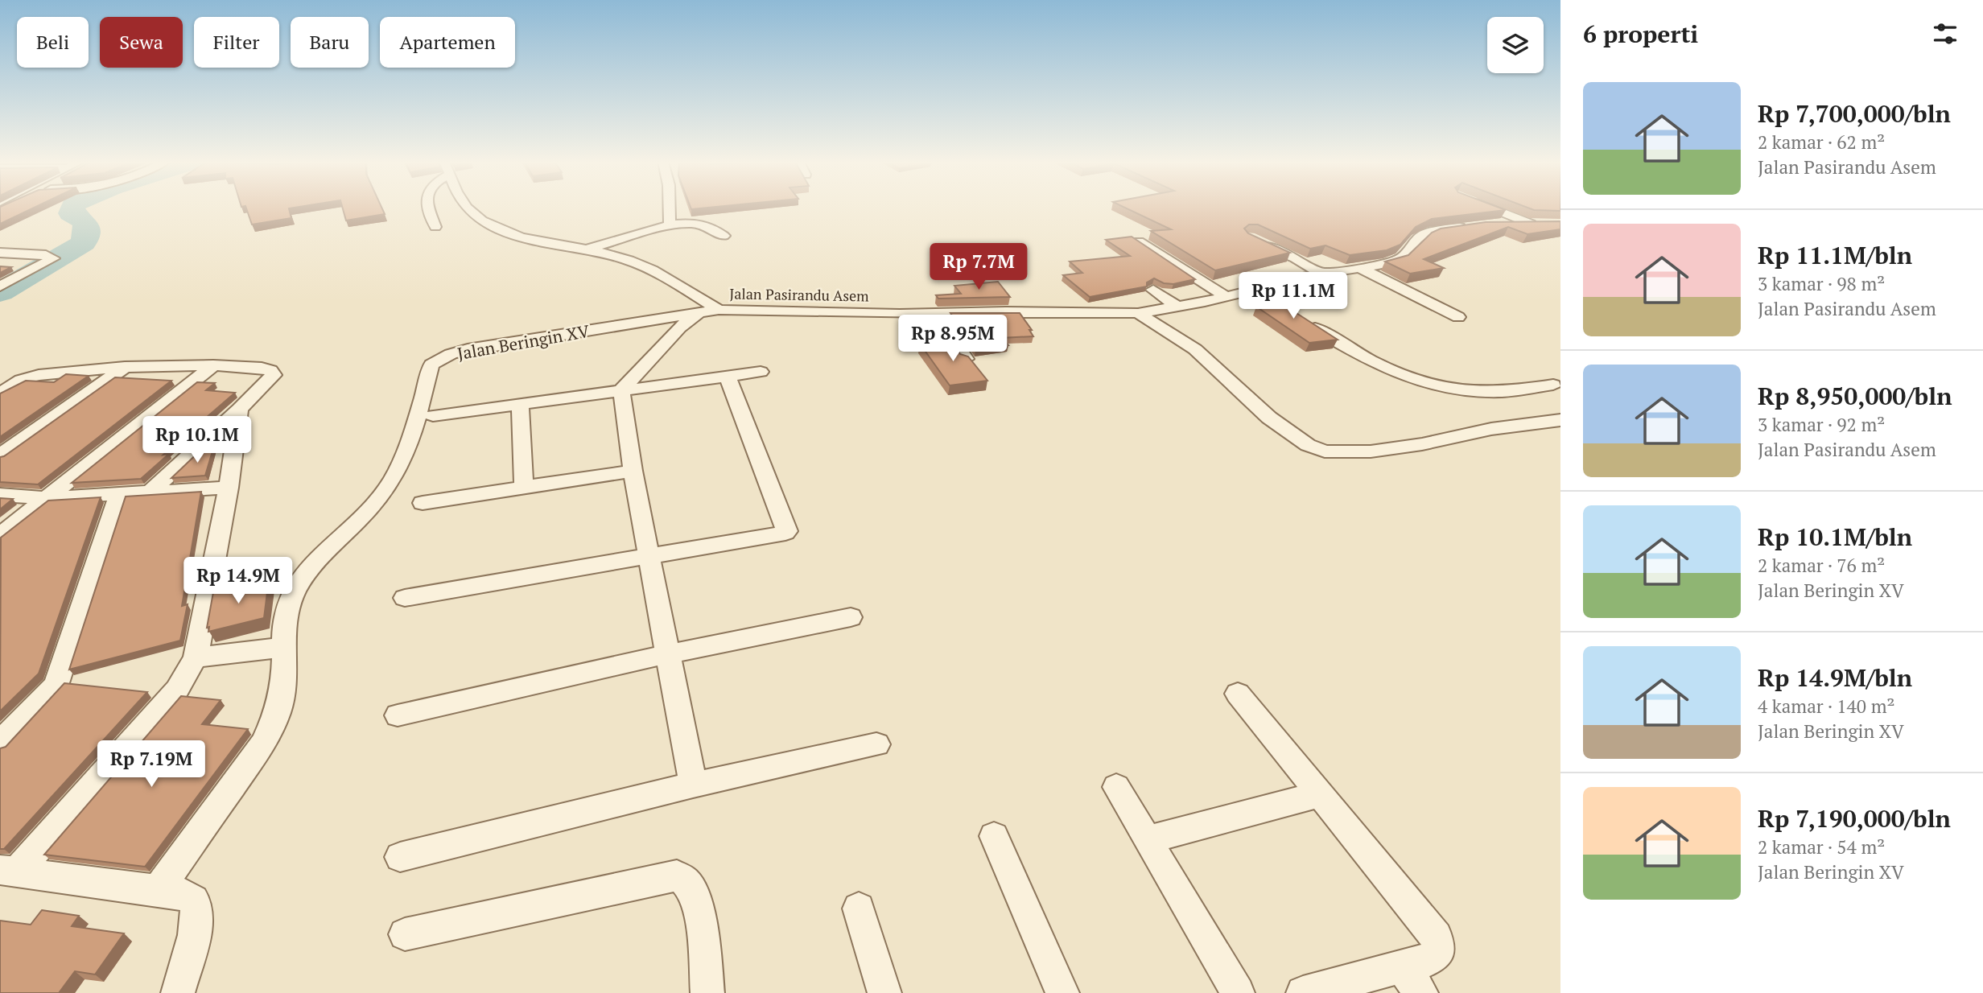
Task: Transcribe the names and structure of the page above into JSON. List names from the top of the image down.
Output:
{
  "streets": {
    "street": ["Jalan Pasirandu Asem", "Jalan Beringin XV"]
  },
  "crossings": [
    ["Jalan Pasirandu Asem", "Jalan Beringin XV"]
  ],
  "page": {
    "heading": "6 properti",
    "chip": [
      "Beli",
      "Sewa",
      "Filter",
      "Baru",
      "Apartemen"
    ],
    "list": [
      {
        "name": "Rp 7,700,000/bln",
        "note": "2 kamar · 62 m² · Jalan Pasirandu Asem"
      },
      {
        "name": "Rp 11.1M/bln",
        "note": "3 kamar · 98 m² · Jalan Pasirandu Asem"
      },
      {
        "name": "Rp 8,950,000/bln",
        "note": "3 kamar · 92 m² · Jalan Pasirandu Asem"
      },
      {
        "name": "Rp 10.1M/bln",
        "note": "2 kamar · 76 m² · Jalan Beringin XV"
      },
      {
        "name": "Rp 14.9M/bln",
        "note": "4 kamar · 140 m² · Jalan Beringin XV"
      },
      {
        "name": "Rp 7,190,000/bln",
        "note": "2 kamar · 54 m² · Jalan Beringin XV"
      }
    ],
    "price": [
      "Rp 7.7M",
      "Rp 11.1M",
      "Rp 8.95M",
      "Rp 10.1M",
      "Rp 14.9M",
      "Rp 7.19M"
    ]
  }
}
